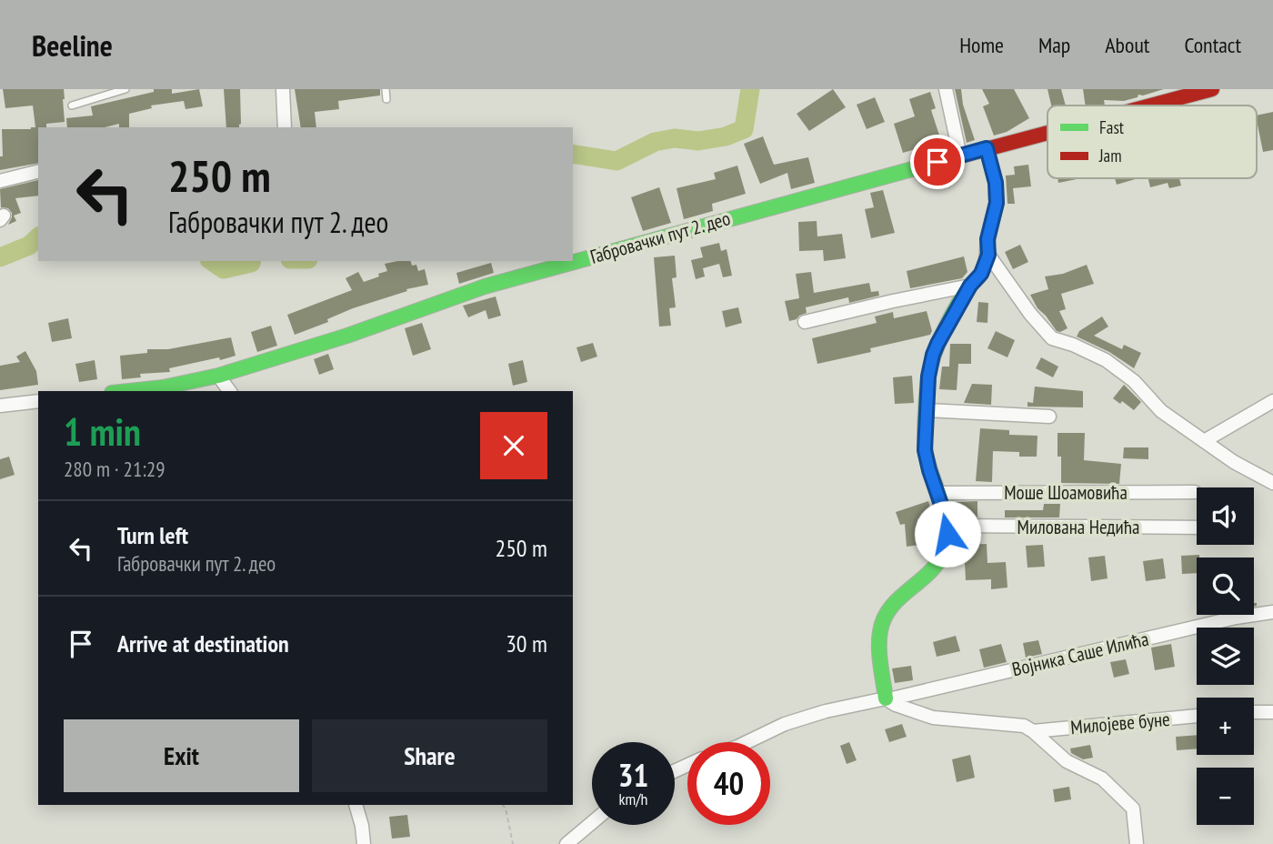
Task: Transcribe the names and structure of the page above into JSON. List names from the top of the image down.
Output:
{
  "streets": {
    "street": [
      "Габровачки пут 2. део",
      "Моше Шоамовића",
      "Милована Недића",
      "Војника Саше Илића",
      "Милојеве буне"
    ]
  },
  "crossings": [
    ["Војника Саше Илића", "Милојеве буне"]
  ],
  "legend": ["Fast", "Jam"],
  "page": {
    "header": "Beeline",
    "nav": [
      "Home",
      "Map",
      "About",
      "Contact"
    ],
    "turn": ["250 m", "Габровачки пут 2. део"],
    "heading": ["1 min", "280 m · 21:29"],
    "map_buttons": ["+", "−"],
    "list": [
      {
        "name": "Turn left",
        "note": "Габровачки пут 2. део",
        "value": "250 m"
      },
      {
        "name": "Arrive at destination",
        "value": "30 m"
      }
    ],
    "buttons": ["Exit", "Share"],
    "speed": "31 km/h",
    "limit": "40"
  }
}
